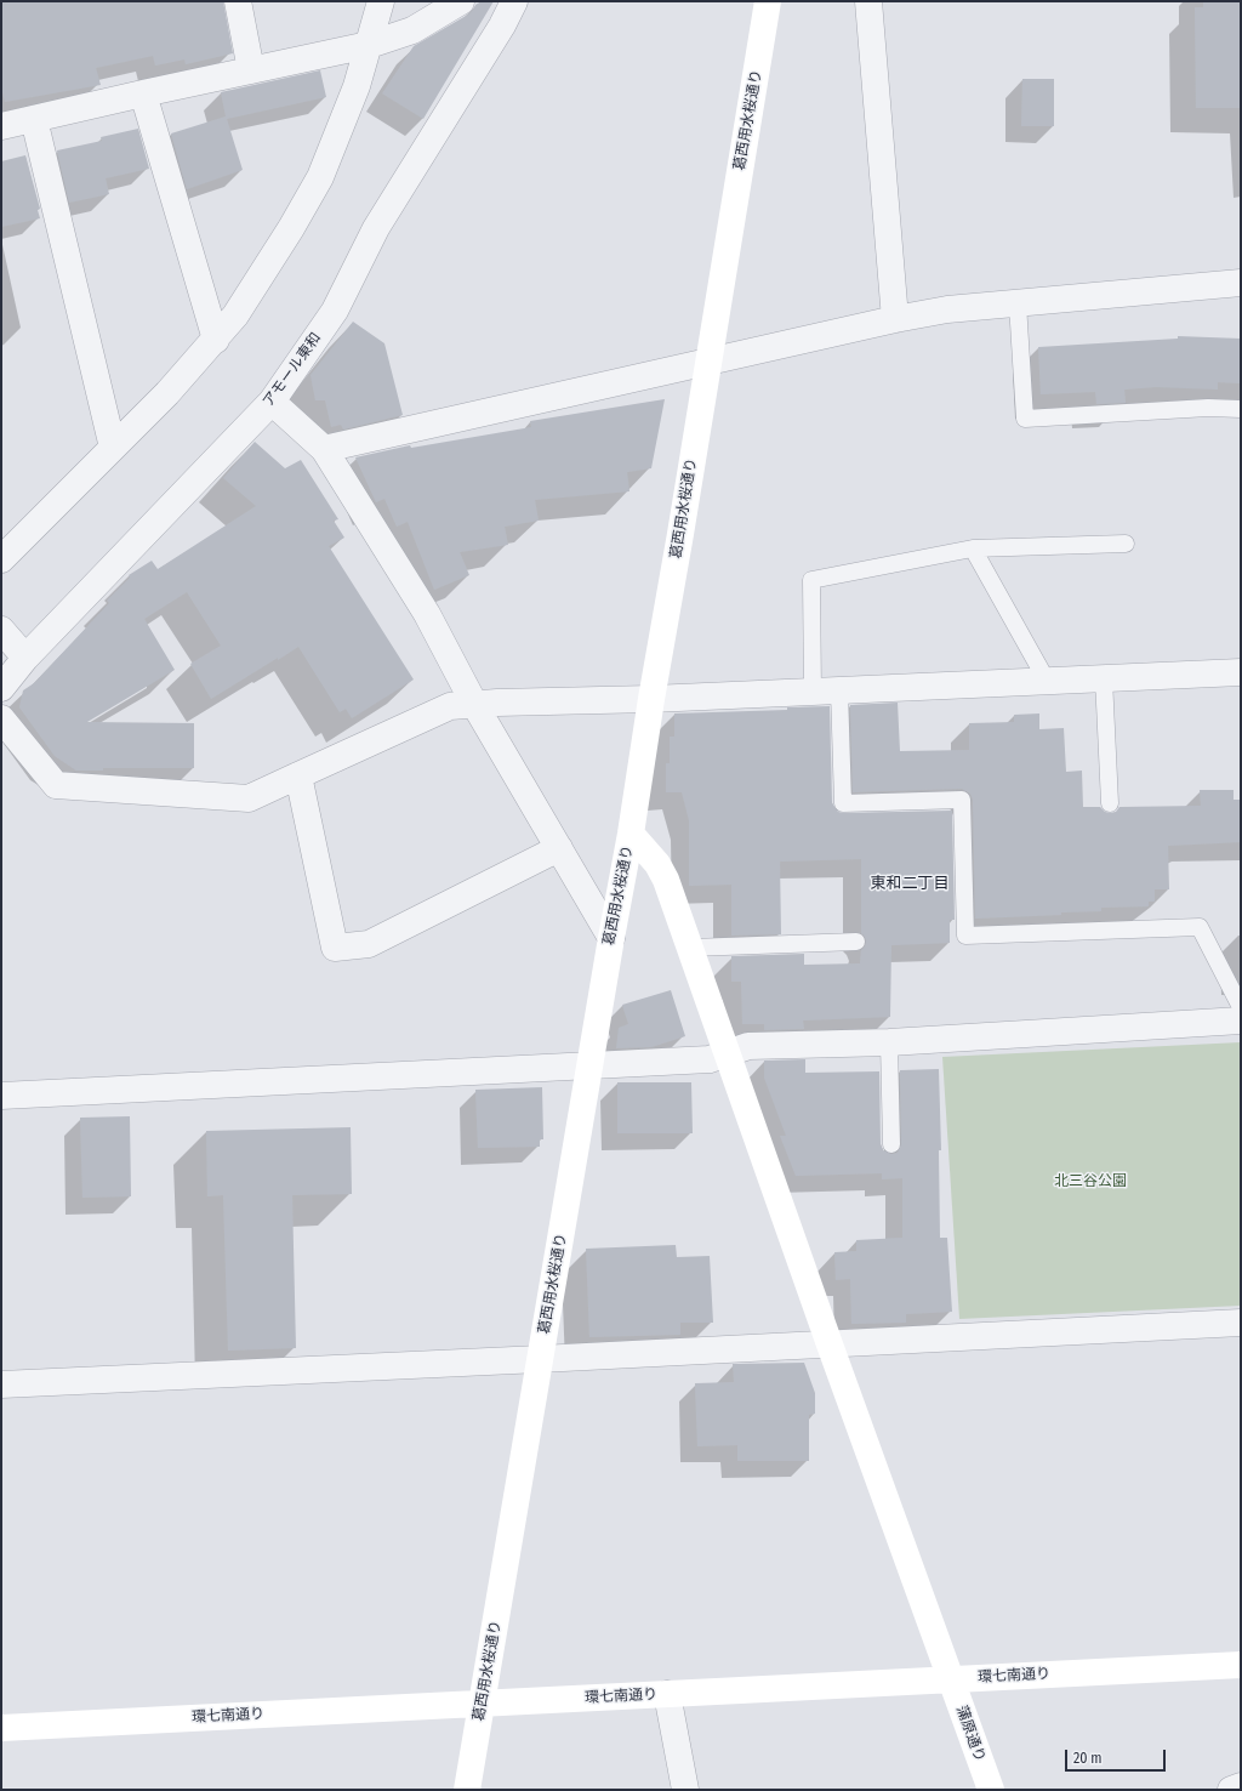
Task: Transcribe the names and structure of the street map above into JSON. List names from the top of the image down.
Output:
{
  "streets": {
    "street": [
      "葛西用水桜通り",
      "アモール東和",
      "環七南通り",
      "蒲原通り"
    ]
  },
  "crossings": [
    ["葛西用水桜通り", "環七南通り"],
    ["葛西用水桜通り", "蒲原通り"],
    ["環七南通り", "蒲原通り"]
  ],
  "districts": ["東和二丁目"],
  "parks": ["北三谷公園"],
  "scale_bar": "20 m"
}
